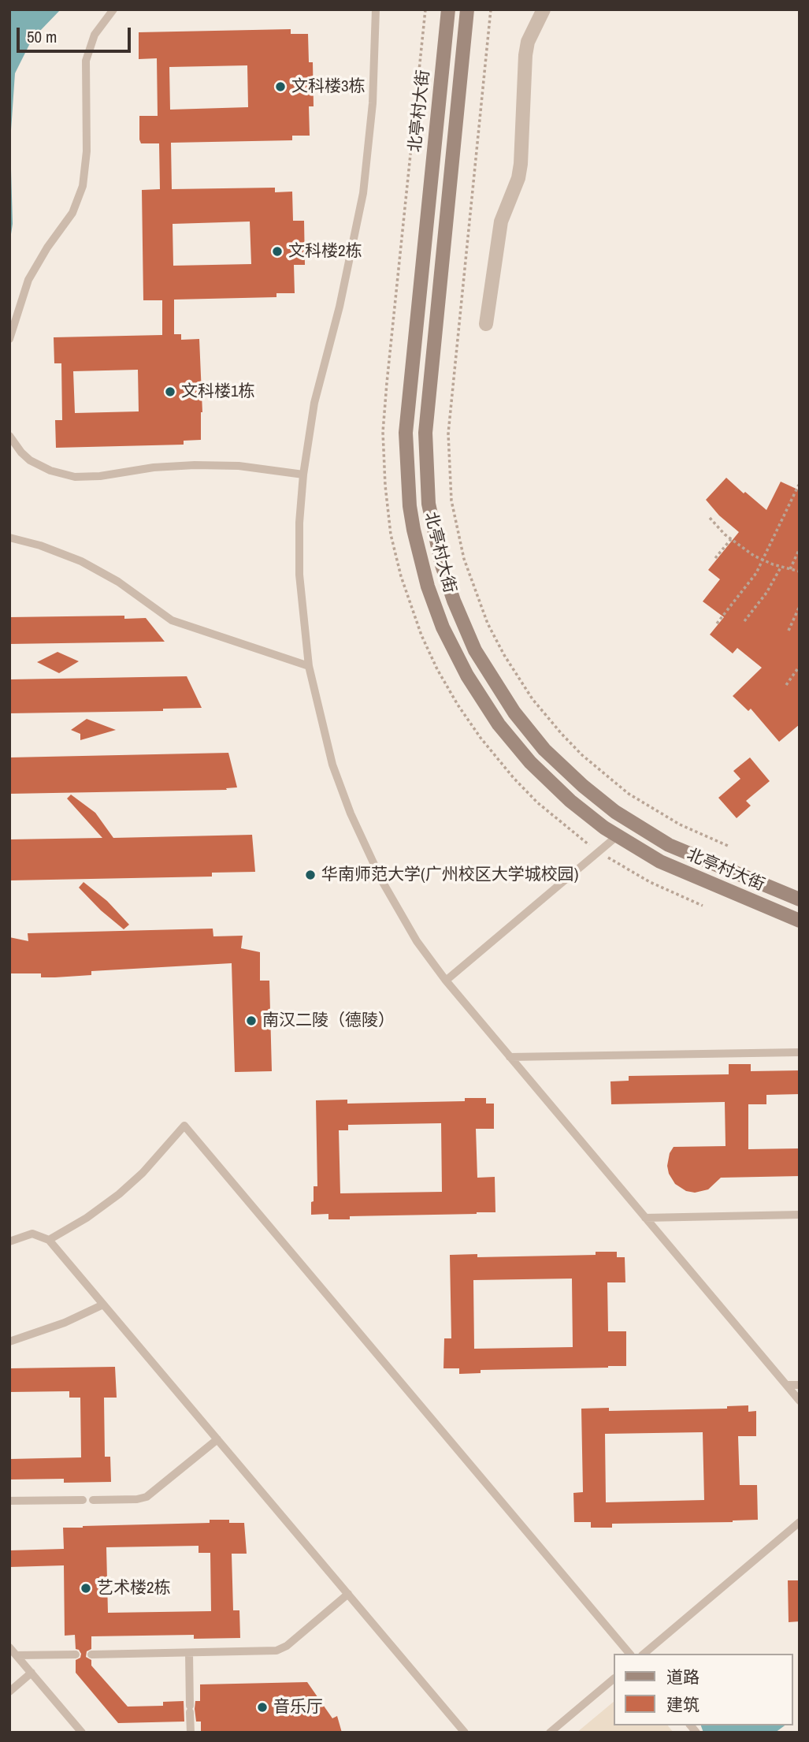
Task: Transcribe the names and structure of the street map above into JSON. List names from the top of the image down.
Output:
{
  "streets": {
    "main road": ["北亭村大街"]
  },
  "places": [
    "文科楼3栋",
    "文科楼2栋",
    "文科楼1栋",
    "华南师范大学(广州校区大学城校园)",
    "南汉二陵（德陵）",
    "艺术楼2栋",
    "音乐厅"
  ],
  "legend": ["道路", "建筑"],
  "scale_bar": "50 m"
}
